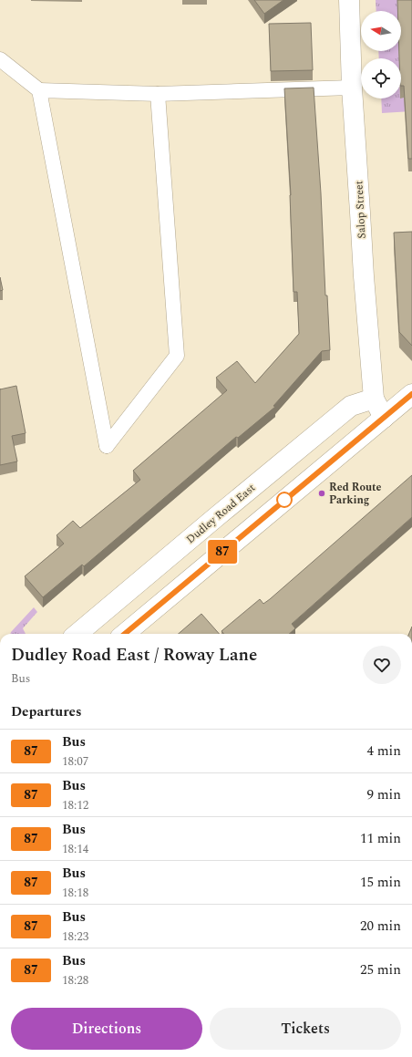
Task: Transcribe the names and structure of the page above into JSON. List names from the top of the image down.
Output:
{
  "streets": {
    "street": ["Salop Street", "Dudley Road East"]
  },
  "crossings": [
    ["Salop Street", "Dudley Road East"]
  ],
  "places": ["Red Route Parking"],
  "lines": ["bus line 87"],
  "north": "left",
  "page": {
    "on_map": "87",
    "heading": [
      ["Dudley Road East / Roway Lane", "Bus"],
      "Departures"
    ],
    "list": [
      {
        "mark": "87",
        "name": "Bus",
        "note": "18:07",
        "value": "4 min"
      },
      {
        "mark": "87",
        "name": "Bus",
        "note": "18:12",
        "value": "9 min"
      },
      {
        "mark": "87",
        "name": "Bus",
        "note": "18:14",
        "value": "11 min"
      },
      {
        "mark": "87",
        "name": "Bus",
        "note": "18:18",
        "value": "15 min"
      },
      {
        "mark": "87",
        "name": "Bus",
        "note": "18:23",
        "value": "20 min"
      },
      {
        "mark": "87",
        "name": "Bus",
        "note": "18:28",
        "value": "25 min"
      }
    ],
    "buttons": ["Directions", "Tickets"]
  }
}
